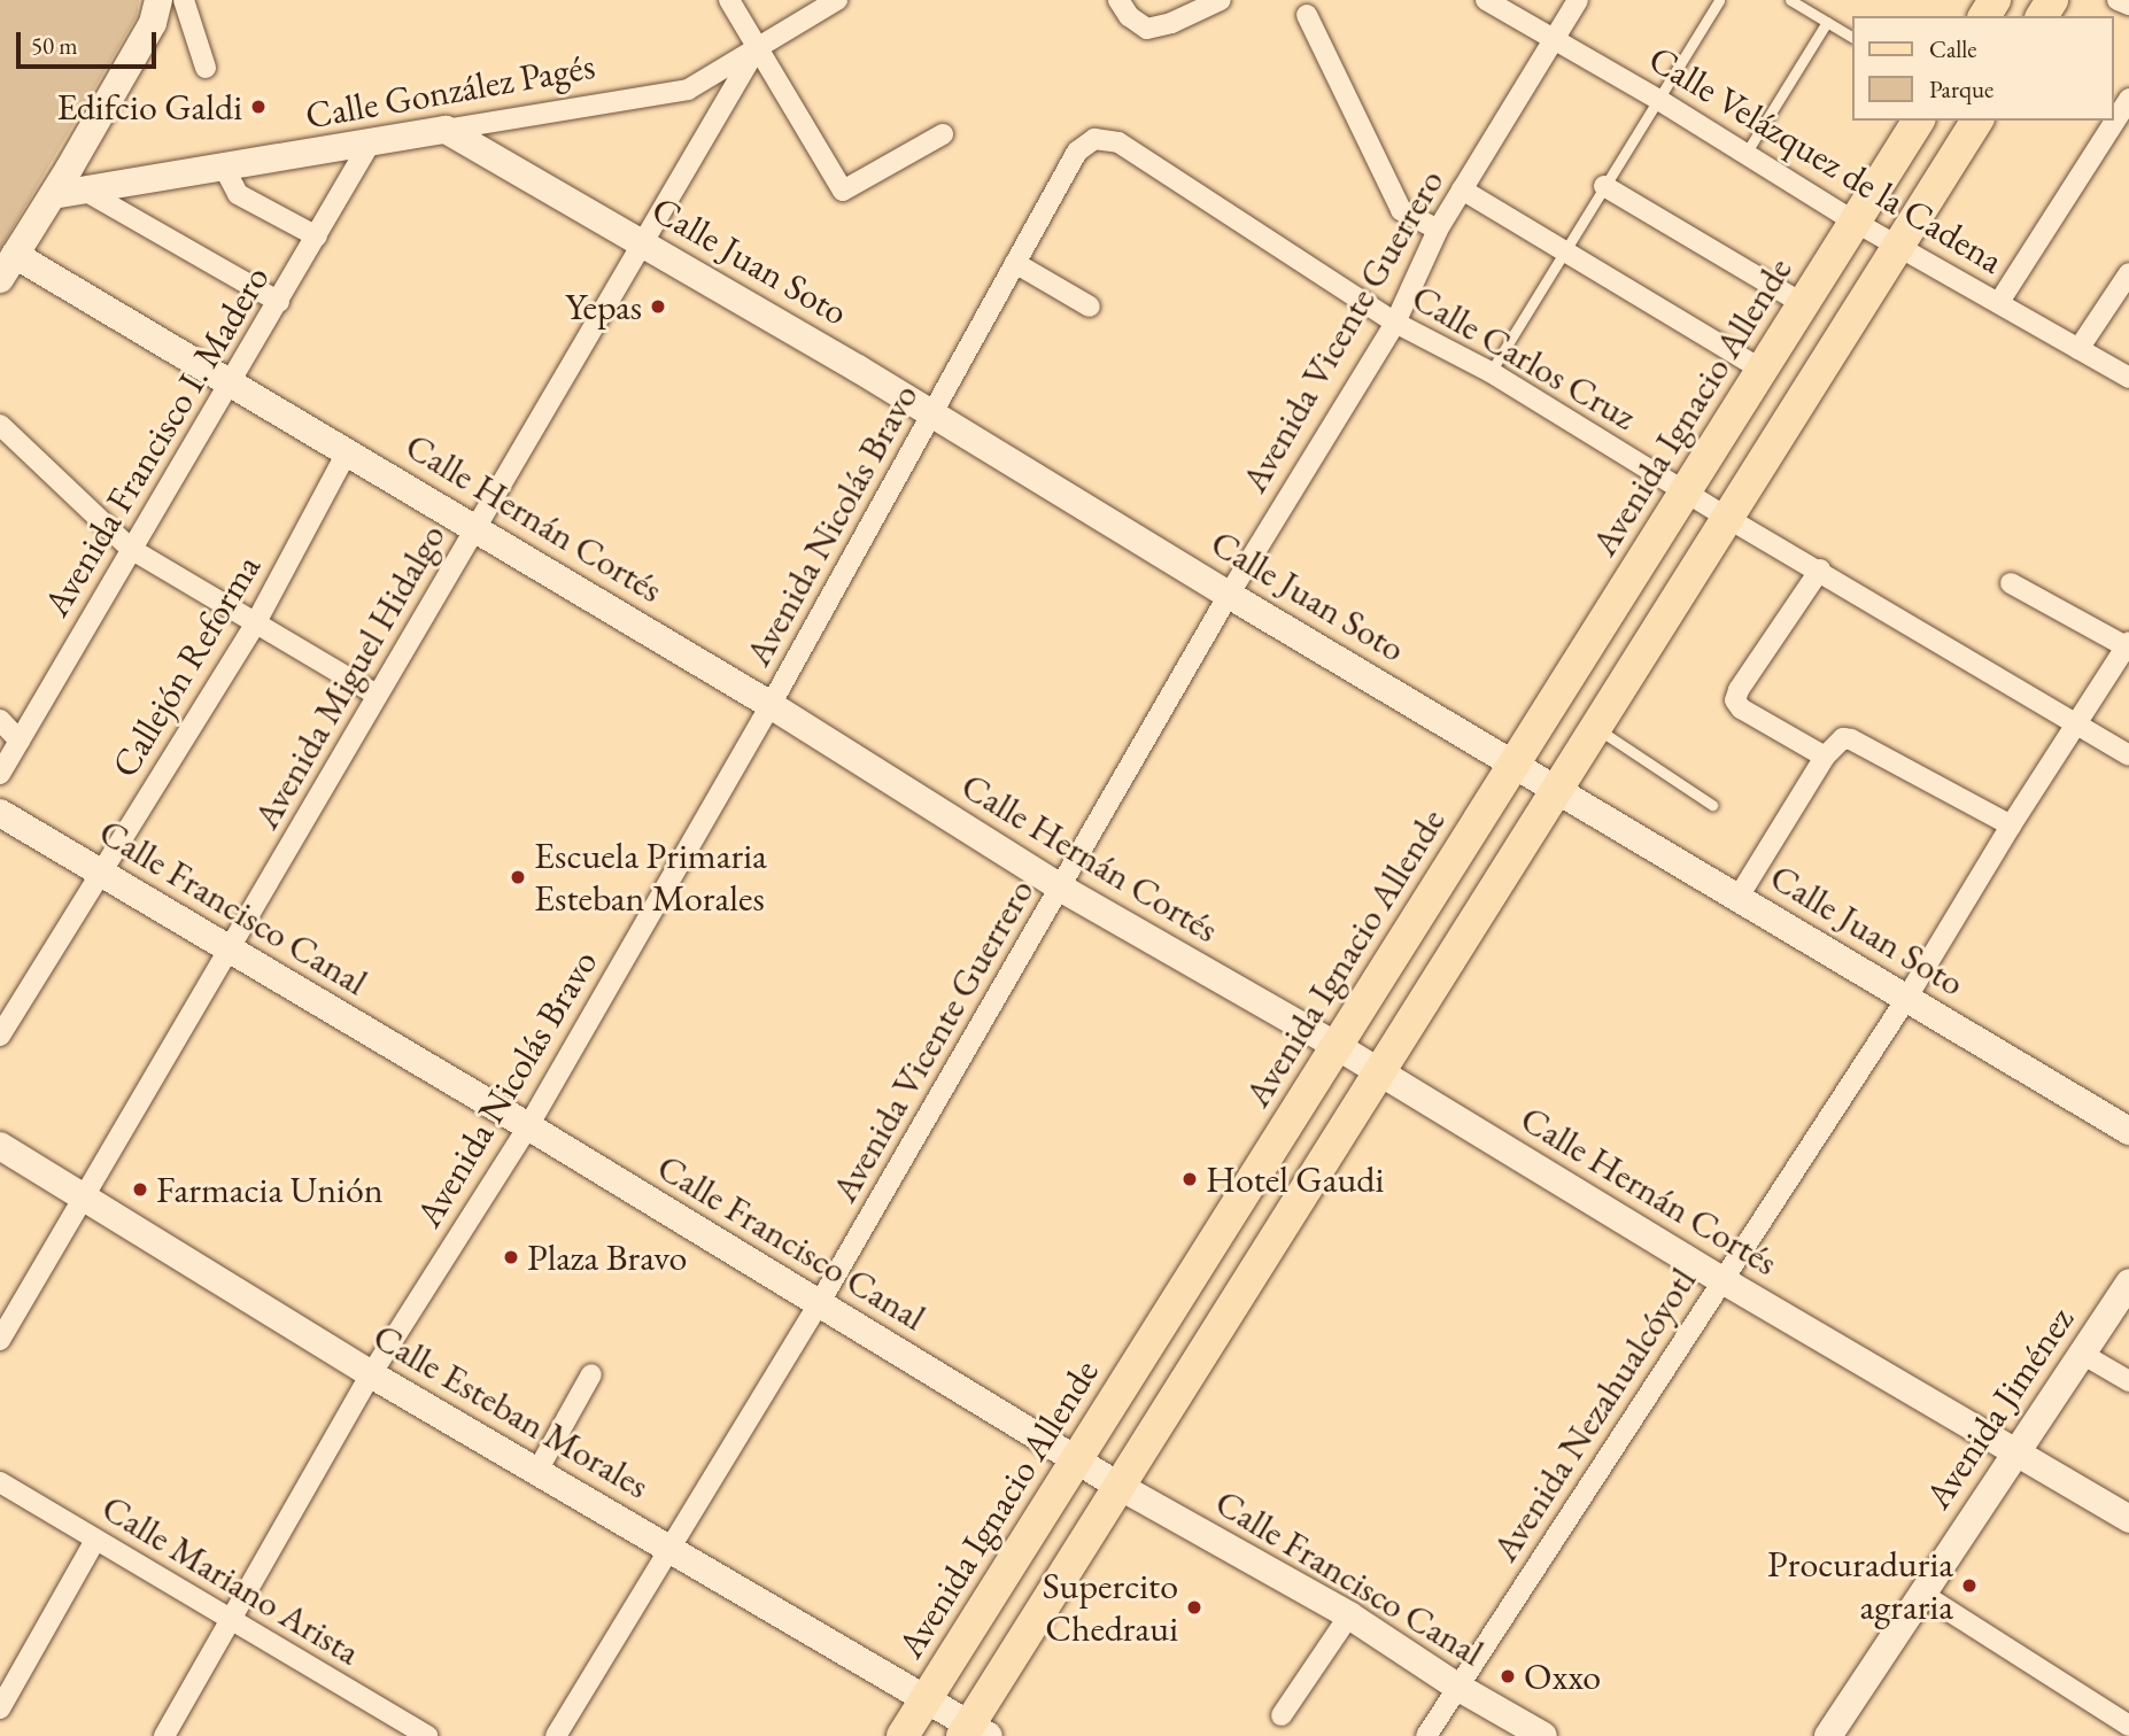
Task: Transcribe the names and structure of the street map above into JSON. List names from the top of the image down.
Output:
{
  "streets": {
    "main road": [
      "Calle González Pagés",
      "Calle Juan Soto",
      "Avenida Ignacio Allende",
      "Calle Hernán Cortés",
      "Calle Francisco Canal",
      "Avenida Jiménez",
      "Calle Esteban Morales"
    ],
    "street": [
      "Calle Velázquez de la Cadena",
      "Avenida Vicente Guerrero",
      "Calle Carlos Cruz",
      "Avenida Francisco I. Madero",
      "Avenida Nicolás Bravo",
      "Callejón Reforma",
      "Avenida Miguel Hidalgo",
      "Avenida Nezahualcóyotl",
      "Calle Mariano Arista"
    ]
  },
  "crossings": [
    ["Calle González Pagés", "Calle Juan Soto"],
    ["Calle González Pagés", "Avenida Francisco I. Madero"],
    ["Calle González Pagés", "Avenida Miguel Hidalgo"],
    ["Calle Velázquez de la Cadena", "Avenida Vicente Guerrero"],
    ["Calle Velázquez de la Cadena", "Avenida Ignacio Allende"],
    ["Calle Juan Soto", "Avenida Vicente Guerrero"],
    ["Calle Juan Soto", "Avenida Ignacio Allende"],
    ["Calle Juan Soto", "Avenida Nicolás Bravo"],
    ["Calle Juan Soto", "Avenida Miguel Hidalgo"],
    ["Calle Juan Soto", "Avenida Nezahualcóyotl"],
    ["Avenida Vicente Guerrero", "Calle Carlos Cruz"],
    ["Avenida Vicente Guerrero", "Calle Hernán Cortés"],
    ["Avenida Vicente Guerrero", "Calle Francisco Canal"],
    ["Avenida Vicente Guerrero", "Calle Esteban Morales"],
    ["Calle Carlos Cruz", "Avenida Ignacio Allende"],
    ["Calle Carlos Cruz", "Avenida Nicolás Bravo"],
    ["Calle Carlos Cruz", "Avenida Nezahualcóyotl"],
    ["Avenida Ignacio Allende", "Calle Hernán Cortés"],
    ["Avenida Ignacio Allende", "Calle Francisco Canal"],
    ["Avenida Ignacio Allende", "Calle Esteban Morales"],
    ["Avenida Francisco I. Madero", "Calle Hernán Cortés"],
    ["Calle Hernán Cortés", "Avenida Nicolás Bravo"],
    ["Calle Hernán Cortés", "Callejón Reforma"],
    ["Calle Hernán Cortés", "Avenida Miguel Hidalgo"],
    ["Calle Hernán Cortés", "Avenida Jiménez"],
    ["Calle Hernán Cortés", "Avenida Nezahualcóyotl"],
    ["Avenida Nicolás Bravo", "Calle Francisco Canal"],
    ["Avenida Nicolás Bravo", "Calle Esteban Morales"],
    ["Avenida Nicolás Bravo", "Calle Mariano Arista"],
    ["Callejón Reforma", "Calle Francisco Canal"],
    ["Avenida Miguel Hidalgo", "Calle Francisco Canal"],
    ["Avenida Miguel Hidalgo", "Calle Esteban Morales"],
    ["Calle Francisco Canal", "Avenida Nezahualcóyotl"]
  ],
  "places": [
    "Edifcio Galdi",
    "Yepas",
    "Escuela Primaria Esteban Morales",
    "Hotel Gaudi",
    "Farmacia Unión",
    "Plaza Bravo",
    "Procuraduria agraria",
    "Supercito Chedraui",
    "Oxxo"
  ],
  "legend": ["Calle", "Parque"],
  "scale_bar": "50 m"
}
